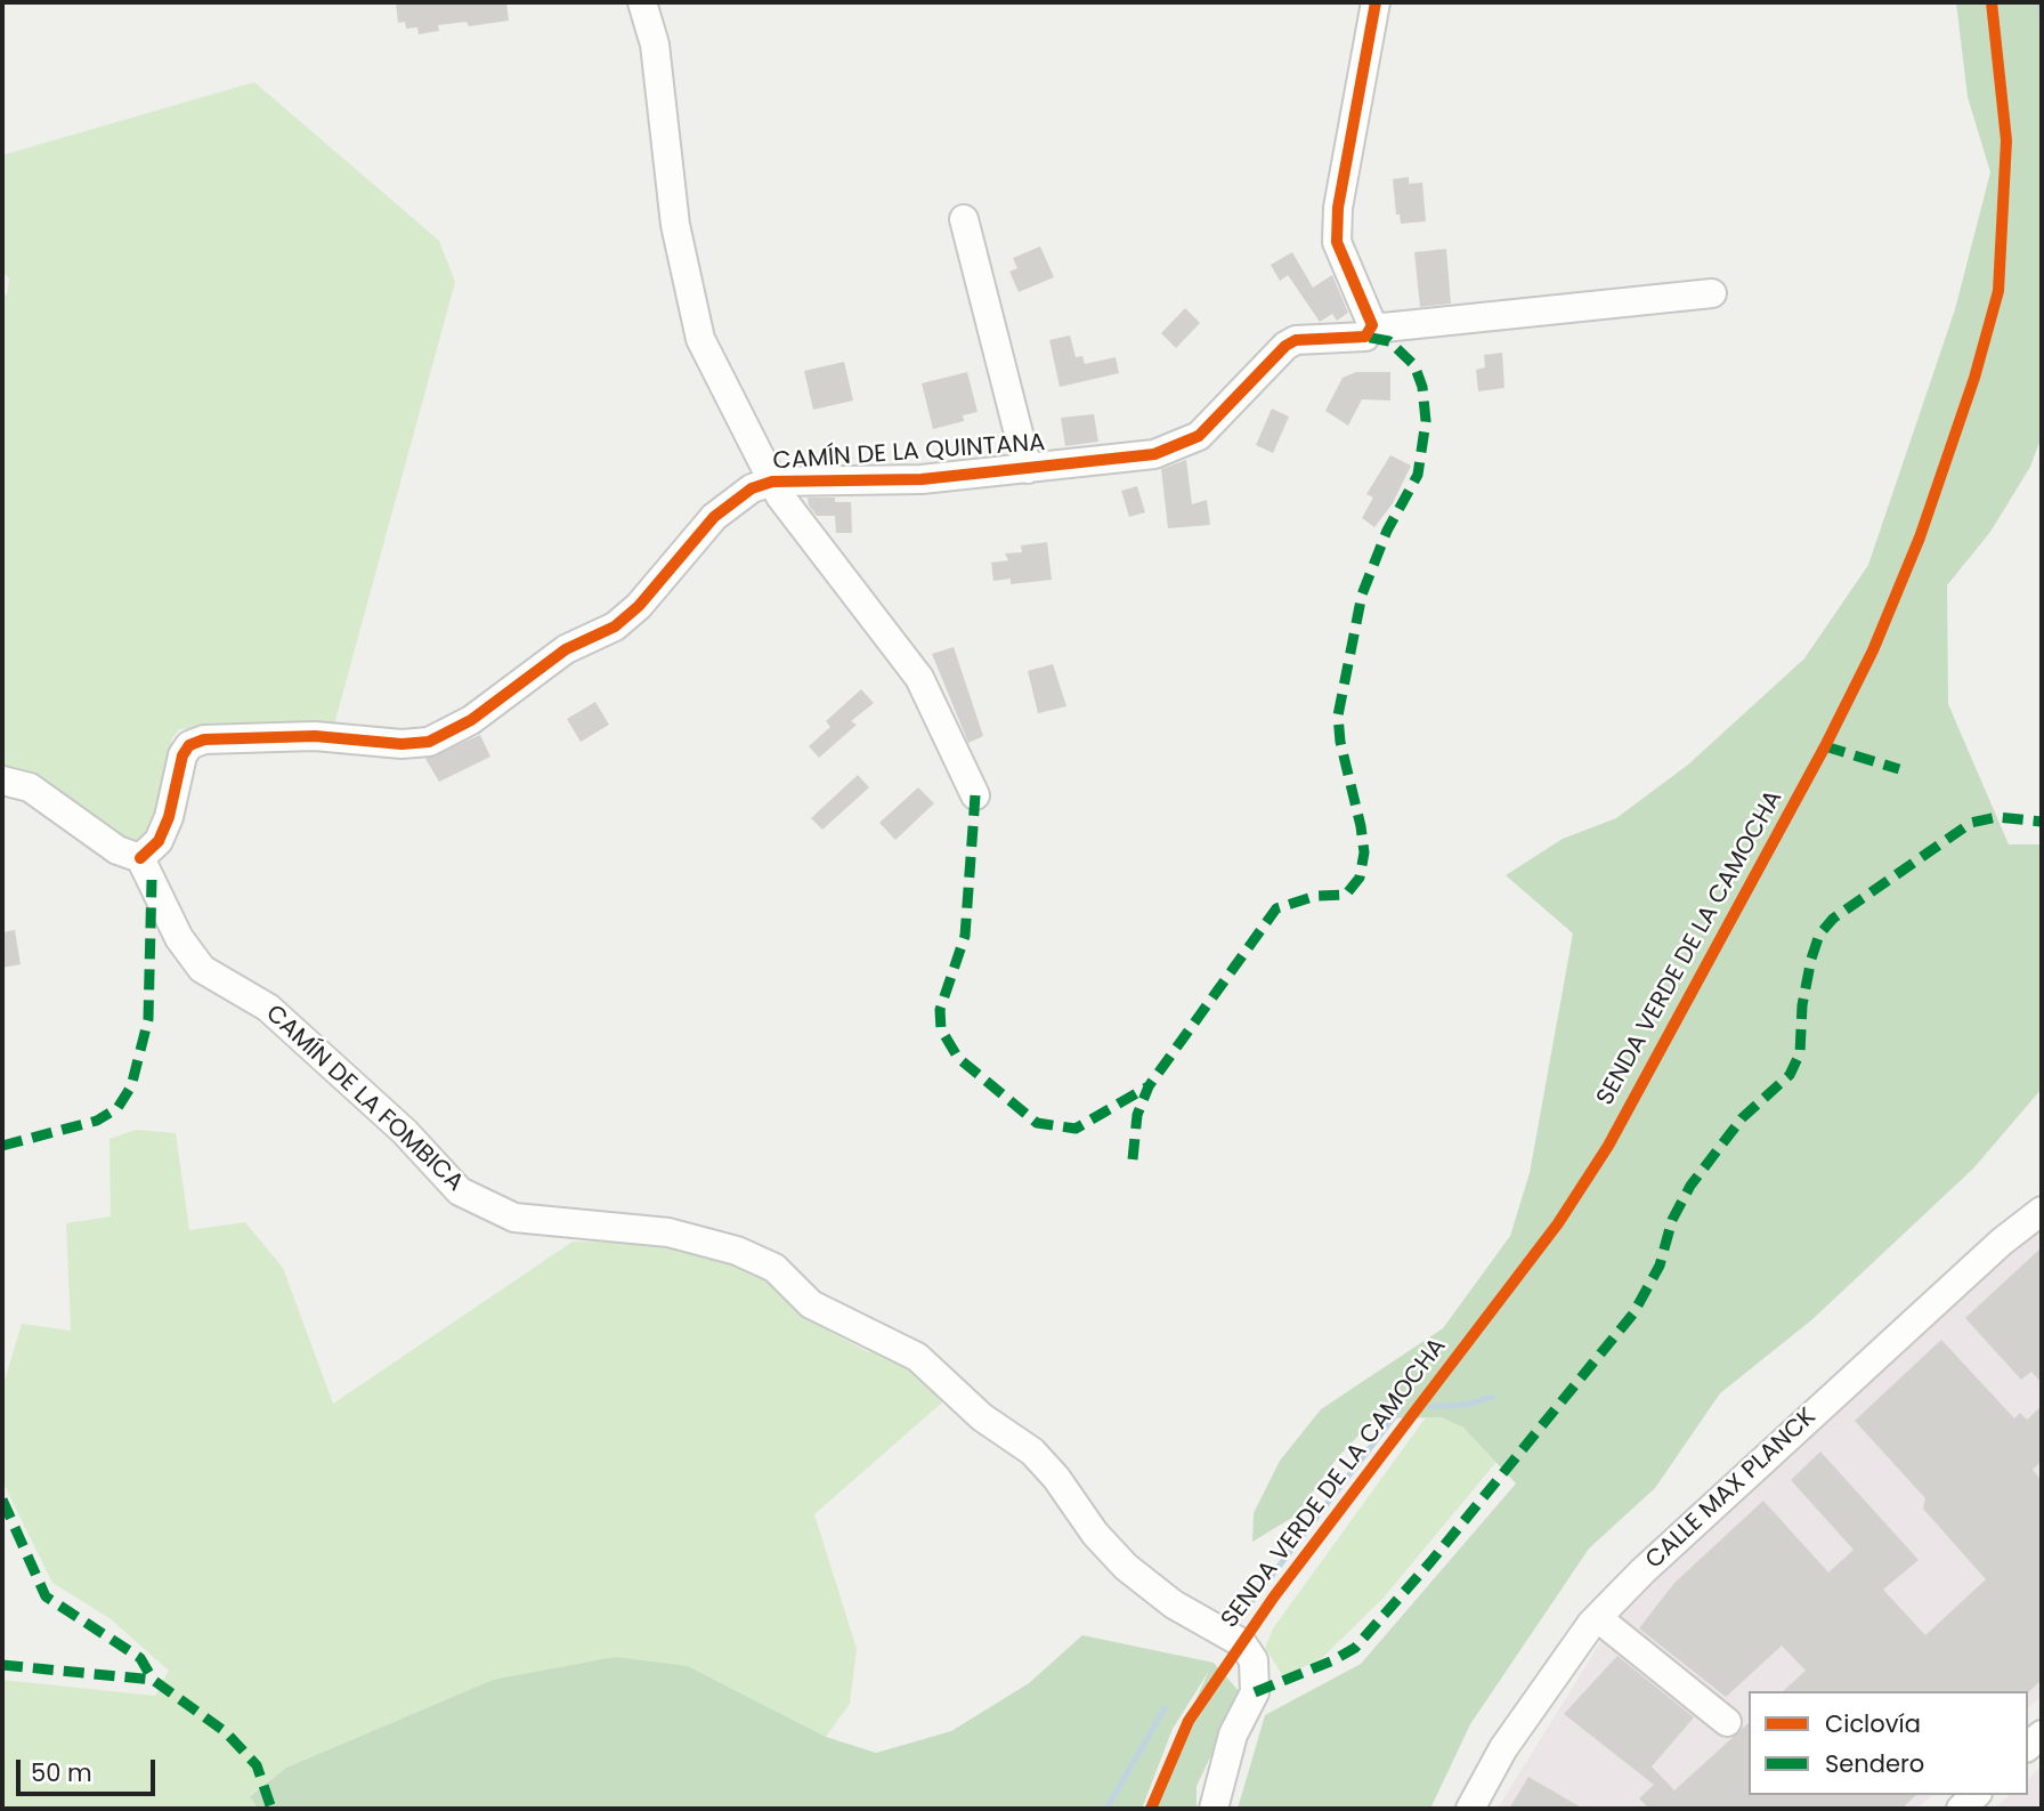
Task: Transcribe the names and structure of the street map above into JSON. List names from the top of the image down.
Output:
{
  "streets": {
    "street": ["CAMÍN DE LA QUINTANA", "CAMÍN DE LA FOMBICA", "CALLE MAX PLANCK"],
    "cycle path": ["SENDA VERDE DE LA CAMOCHA"]
  },
  "crossings": [
    ["CAMÍN DE LA QUINTANA", "CAMÍN DE LA FOMBICA"]
  ],
  "legend": ["Ciclovía", "Sendero"],
  "scale_bar": "50 m"
}
